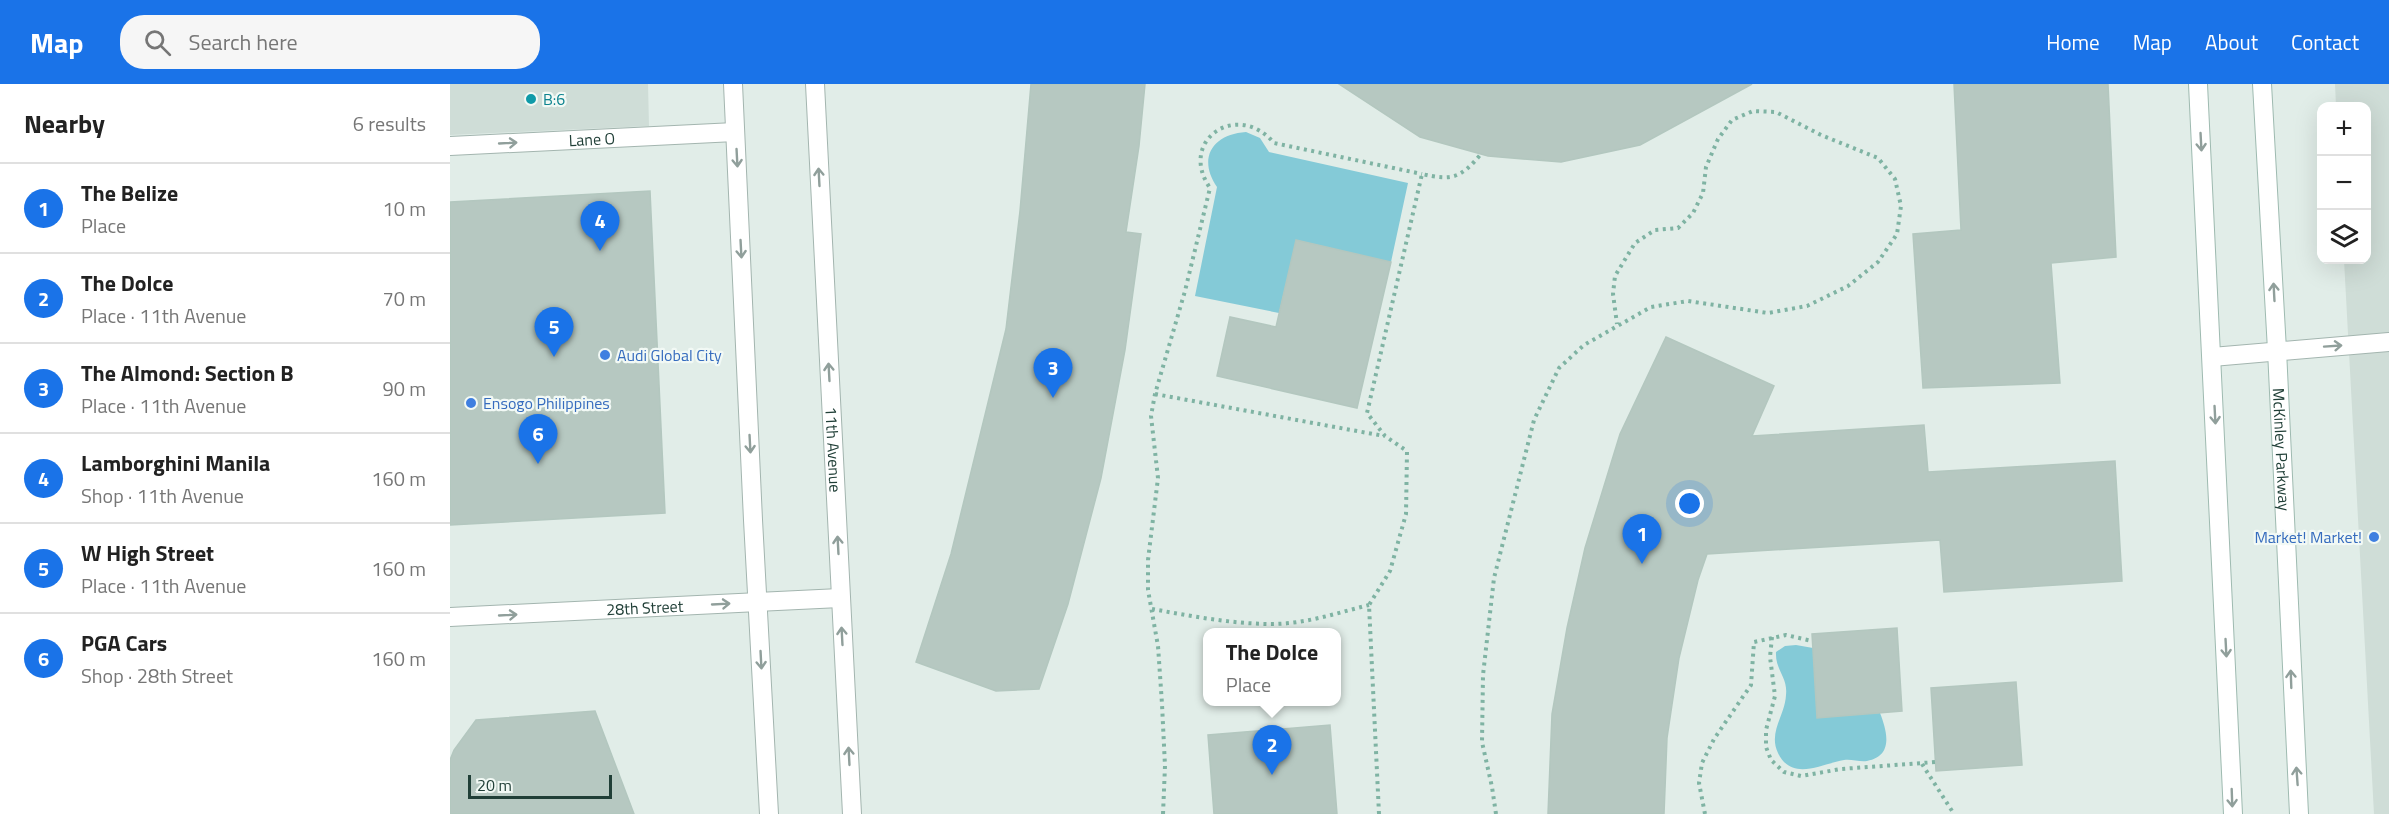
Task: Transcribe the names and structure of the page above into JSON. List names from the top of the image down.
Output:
{
  "streets": {
    "street": [
      "Lane O",
      "11th Avenue",
      "McKinley Parkway",
      "28th Street"
    ]
  },
  "crossings": [
    ["11th Avenue", "28th Street"]
  ],
  "one_way": ["Lane O", "28th Street"],
  "places": [
    "B:6",
    "Audi Global City",
    "Ensogo Philippines",
    "Market! Market!"
  ],
  "scale_bar": "20 m",
  "page": {
    "header": "Map",
    "search": "Search here",
    "nav": [
      "Home",
      "Map",
      "About",
      "Contact"
    ],
    "heading": ["Nearby", "6 results"],
    "map_buttons": ["+", "−"],
    "list": [
      {
        "mark": "1",
        "name": "The Belize",
        "note": "Place",
        "value": "10 m"
      },
      {
        "mark": "2",
        "name": "The Dolce",
        "note": "Place · 11th Avenue",
        "value": "70 m"
      },
      {
        "mark": "3",
        "name": "The Almond: Section B",
        "note": "Place · 11th Avenue",
        "value": "90 m"
      },
      {
        "mark": "4",
        "name": "Lamborghini Manila",
        "note": "Shop · 11th Avenue",
        "value": "160 m"
      },
      {
        "mark": "5",
        "name": "W High Street",
        "note": "Place · 11th Avenue",
        "value": "160 m"
      },
      {
        "mark": "6",
        "name": "PGA Cars",
        "note": "Shop · 28th Street",
        "value": "160 m"
      }
    ],
    "pins": [
      "4",
      "5",
      "3",
      "6",
      "1",
      "2"
    ],
    "popup": ["The Dolce", "Place"],
    "scale": "20 m"
  }
}
